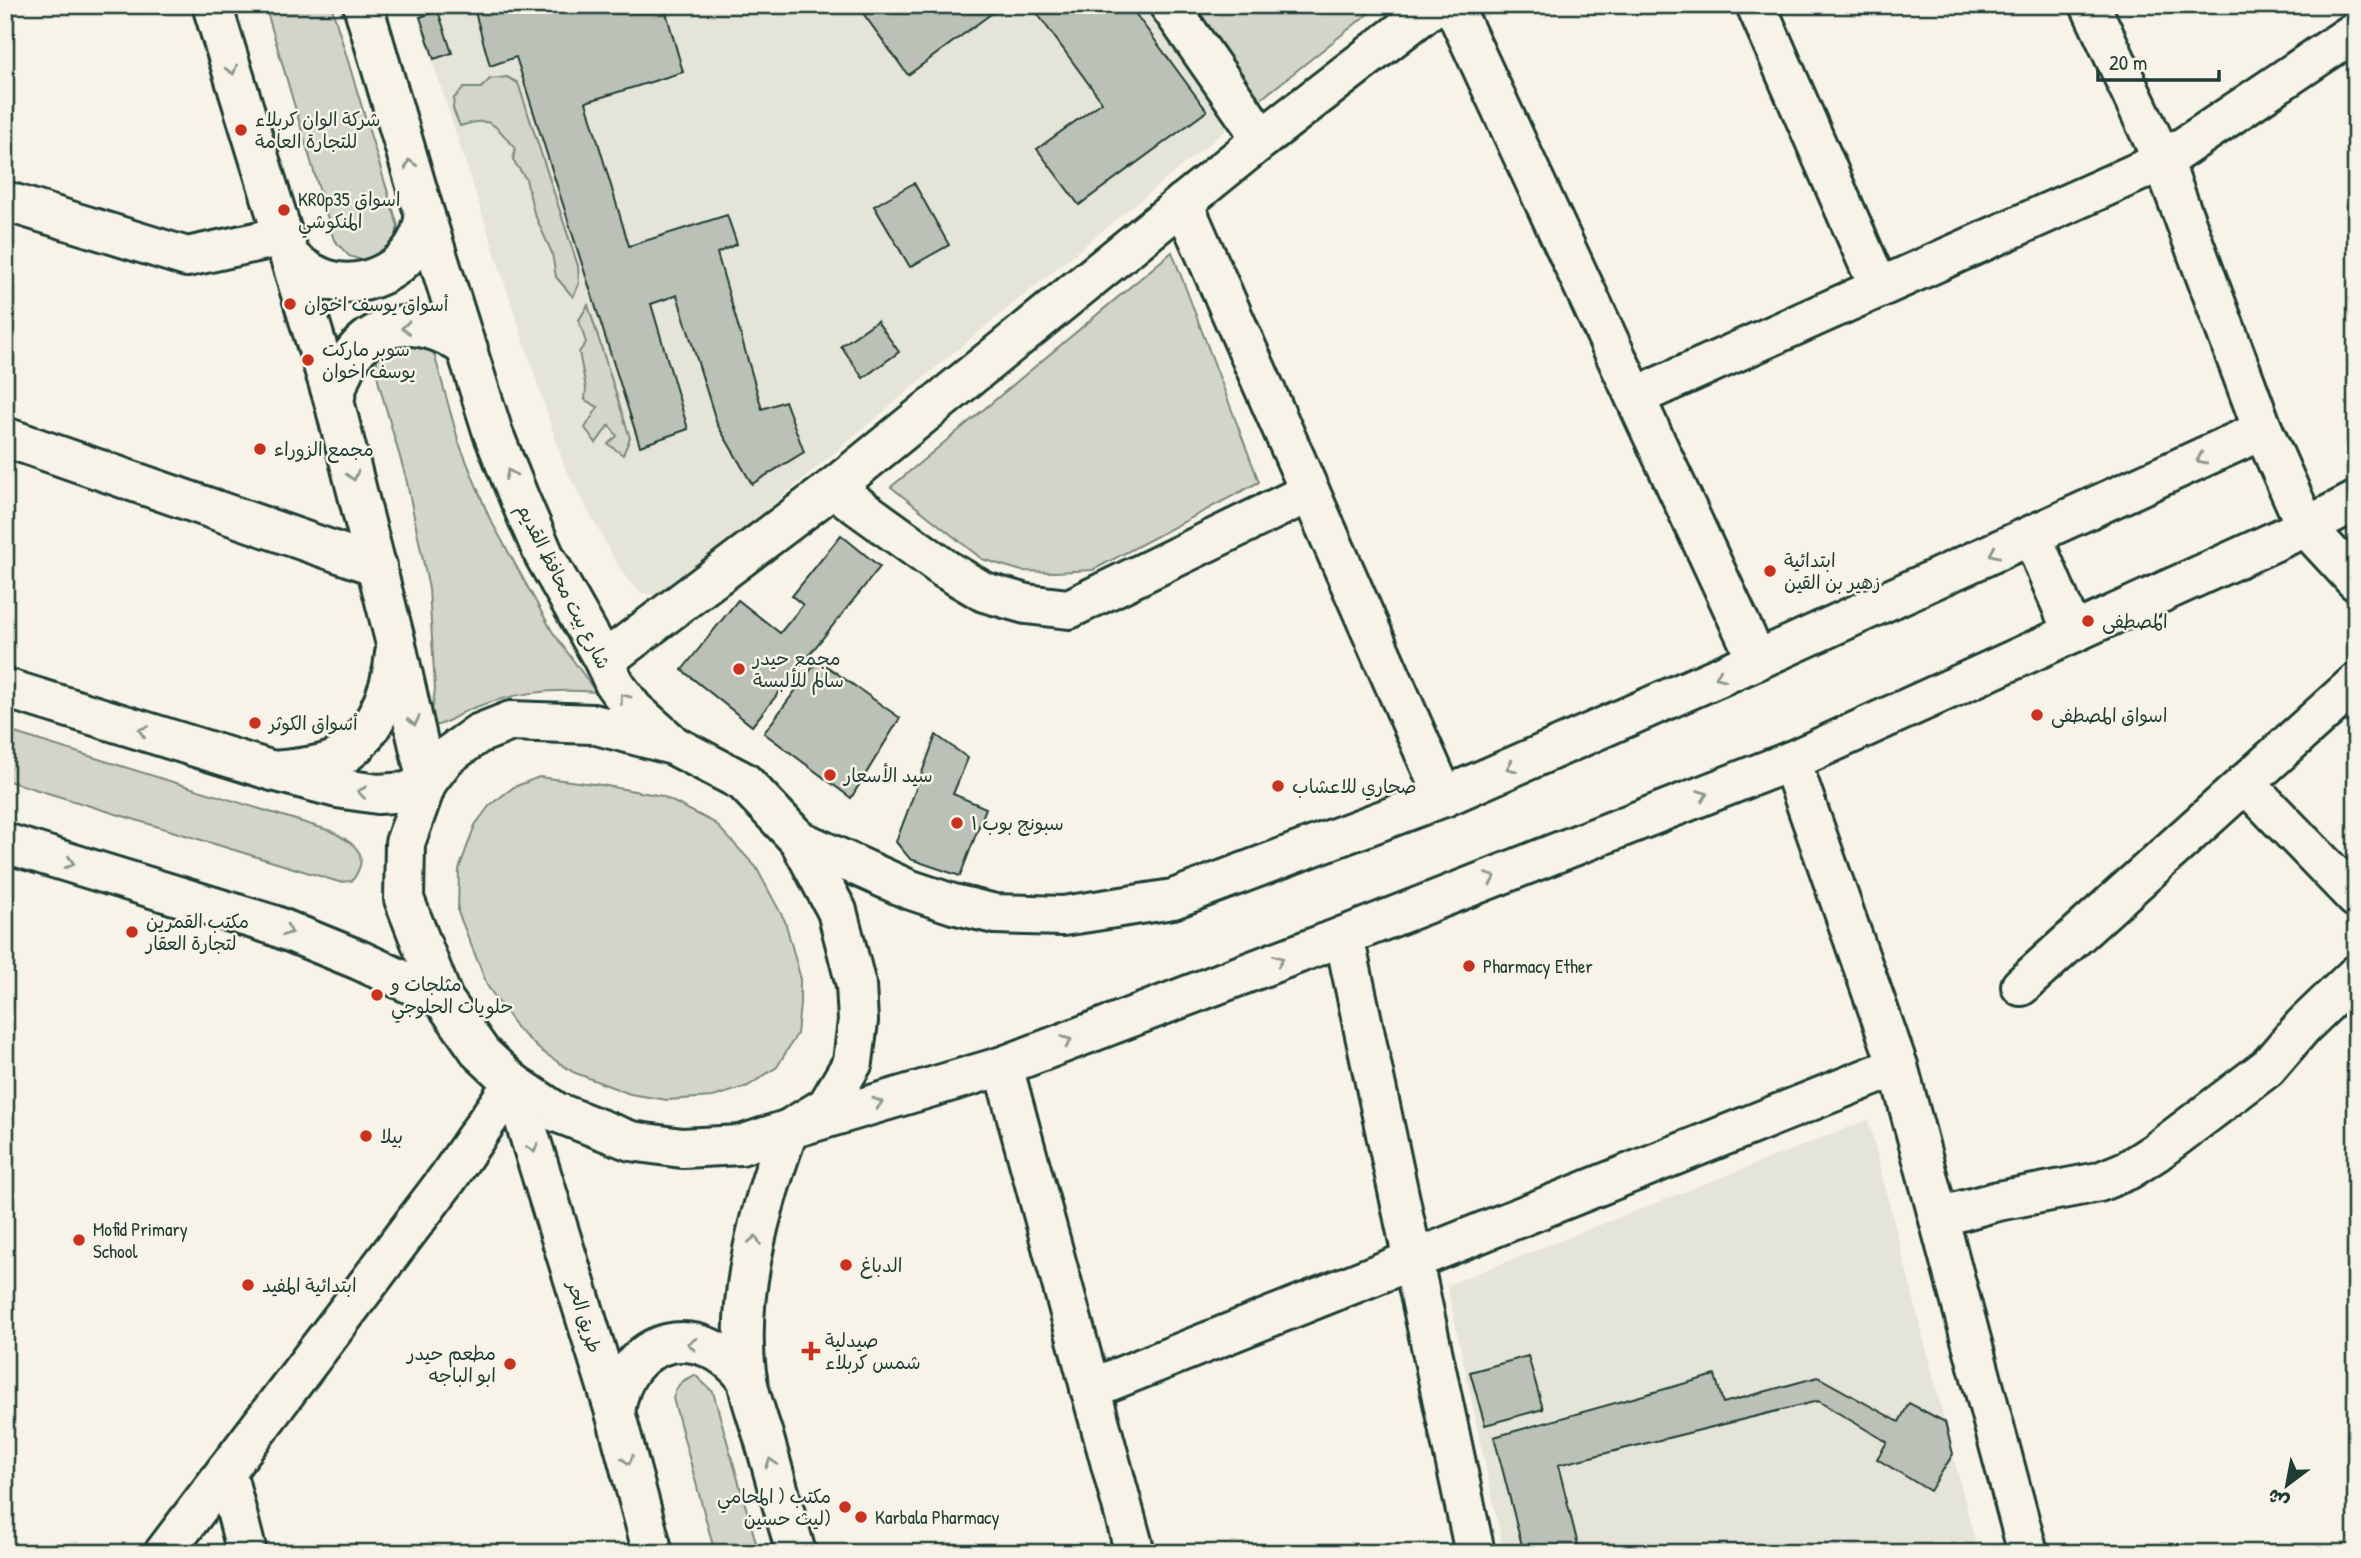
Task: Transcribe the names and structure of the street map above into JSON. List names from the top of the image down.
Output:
{
  "streets": {
    "street": ["شارع بيت محافظ القديم", "طريق الحر"]
  },
  "one_way": ["طريق الحر"],
  "places": {
    "other": [
      "شركة الوان كربلاء للتجارة العامة",
      "KR0p35 اسواق المنكوشي",
      "أسواق يوسف اخوان",
      "سوبر ماركت يوسف اخوان",
      "مجمع الزوراء",
      "ابتدائية زهير بن القين",
      "المصطفى",
      "مجمع حيدر سالم للألبسة",
      "اسواق المصطفى",
      "أسواق الكوثر",
      "سيد الأسعار",
      "صحاري للاعشاب",
      "سبونج بوب ١",
      "مكتب القمرين لتجارة العقار",
      "Pharmacy Ether",
      "مثلجات و حلويات الحلوجي",
      "بيلا",
      "Mofid Primary School",
      "الدباغ",
      "ابتدائية المفيد",
      "مطعم حيدر ابو الباجه",
      "مكتب ( المحامي ليث حسين)",
      "Karbala Pharmacy"
    ],
    "health": ["صيدلية شمس كربلاء"]
  },
  "scale_bar": "20 m",
  "north": "bottom left"
}
